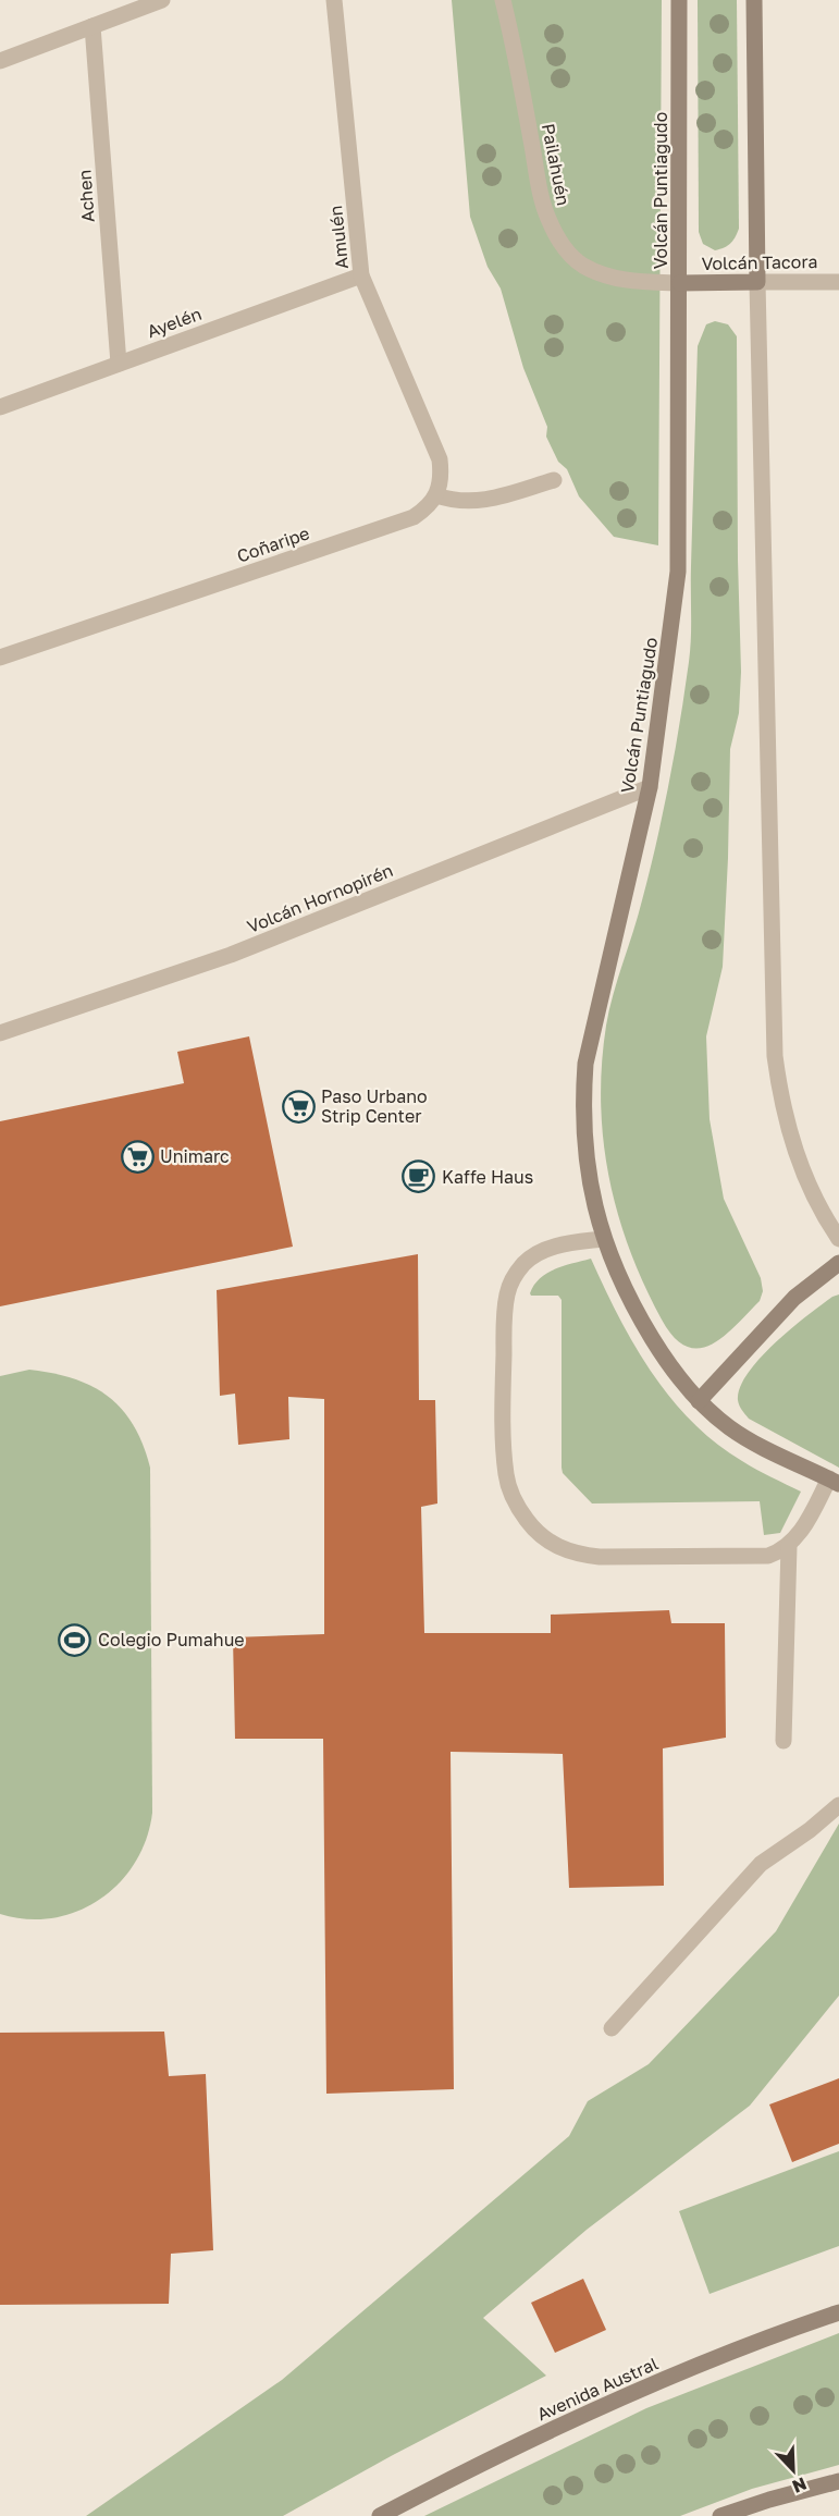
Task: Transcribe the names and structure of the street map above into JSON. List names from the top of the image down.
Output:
{
  "streets": {
    "main road": ["Volcán Puntiagudo", "Volcán Tacora", "Avenida Austral"],
    "street": [
      "Pailahuén",
      "Achen",
      "Amulén",
      "Ayelén",
      "Coñaripe",
      "Volcán Hornopirén"
    ]
  },
  "crossings": [
    ["Pailahuén", "Volcán Puntiagudo"],
    ["Pailahuén", "Volcán Tacora"],
    ["Volcán Puntiagudo", "Volcán Tacora"],
    ["Volcán Puntiagudo", "Volcán Hornopirén"],
    ["Achen", "Ayelén"],
    ["Amulén", "Ayelén"],
    ["Amulén", "Coñaripe"]
  ],
  "places": {
    "supermarket": ["Paso Urbano Strip Center", "Unimarc"],
    "cafe": ["Kaffe Haus"],
    "sports": ["Colegio Pumahue"]
  },
  "north": "bottom right"
}
